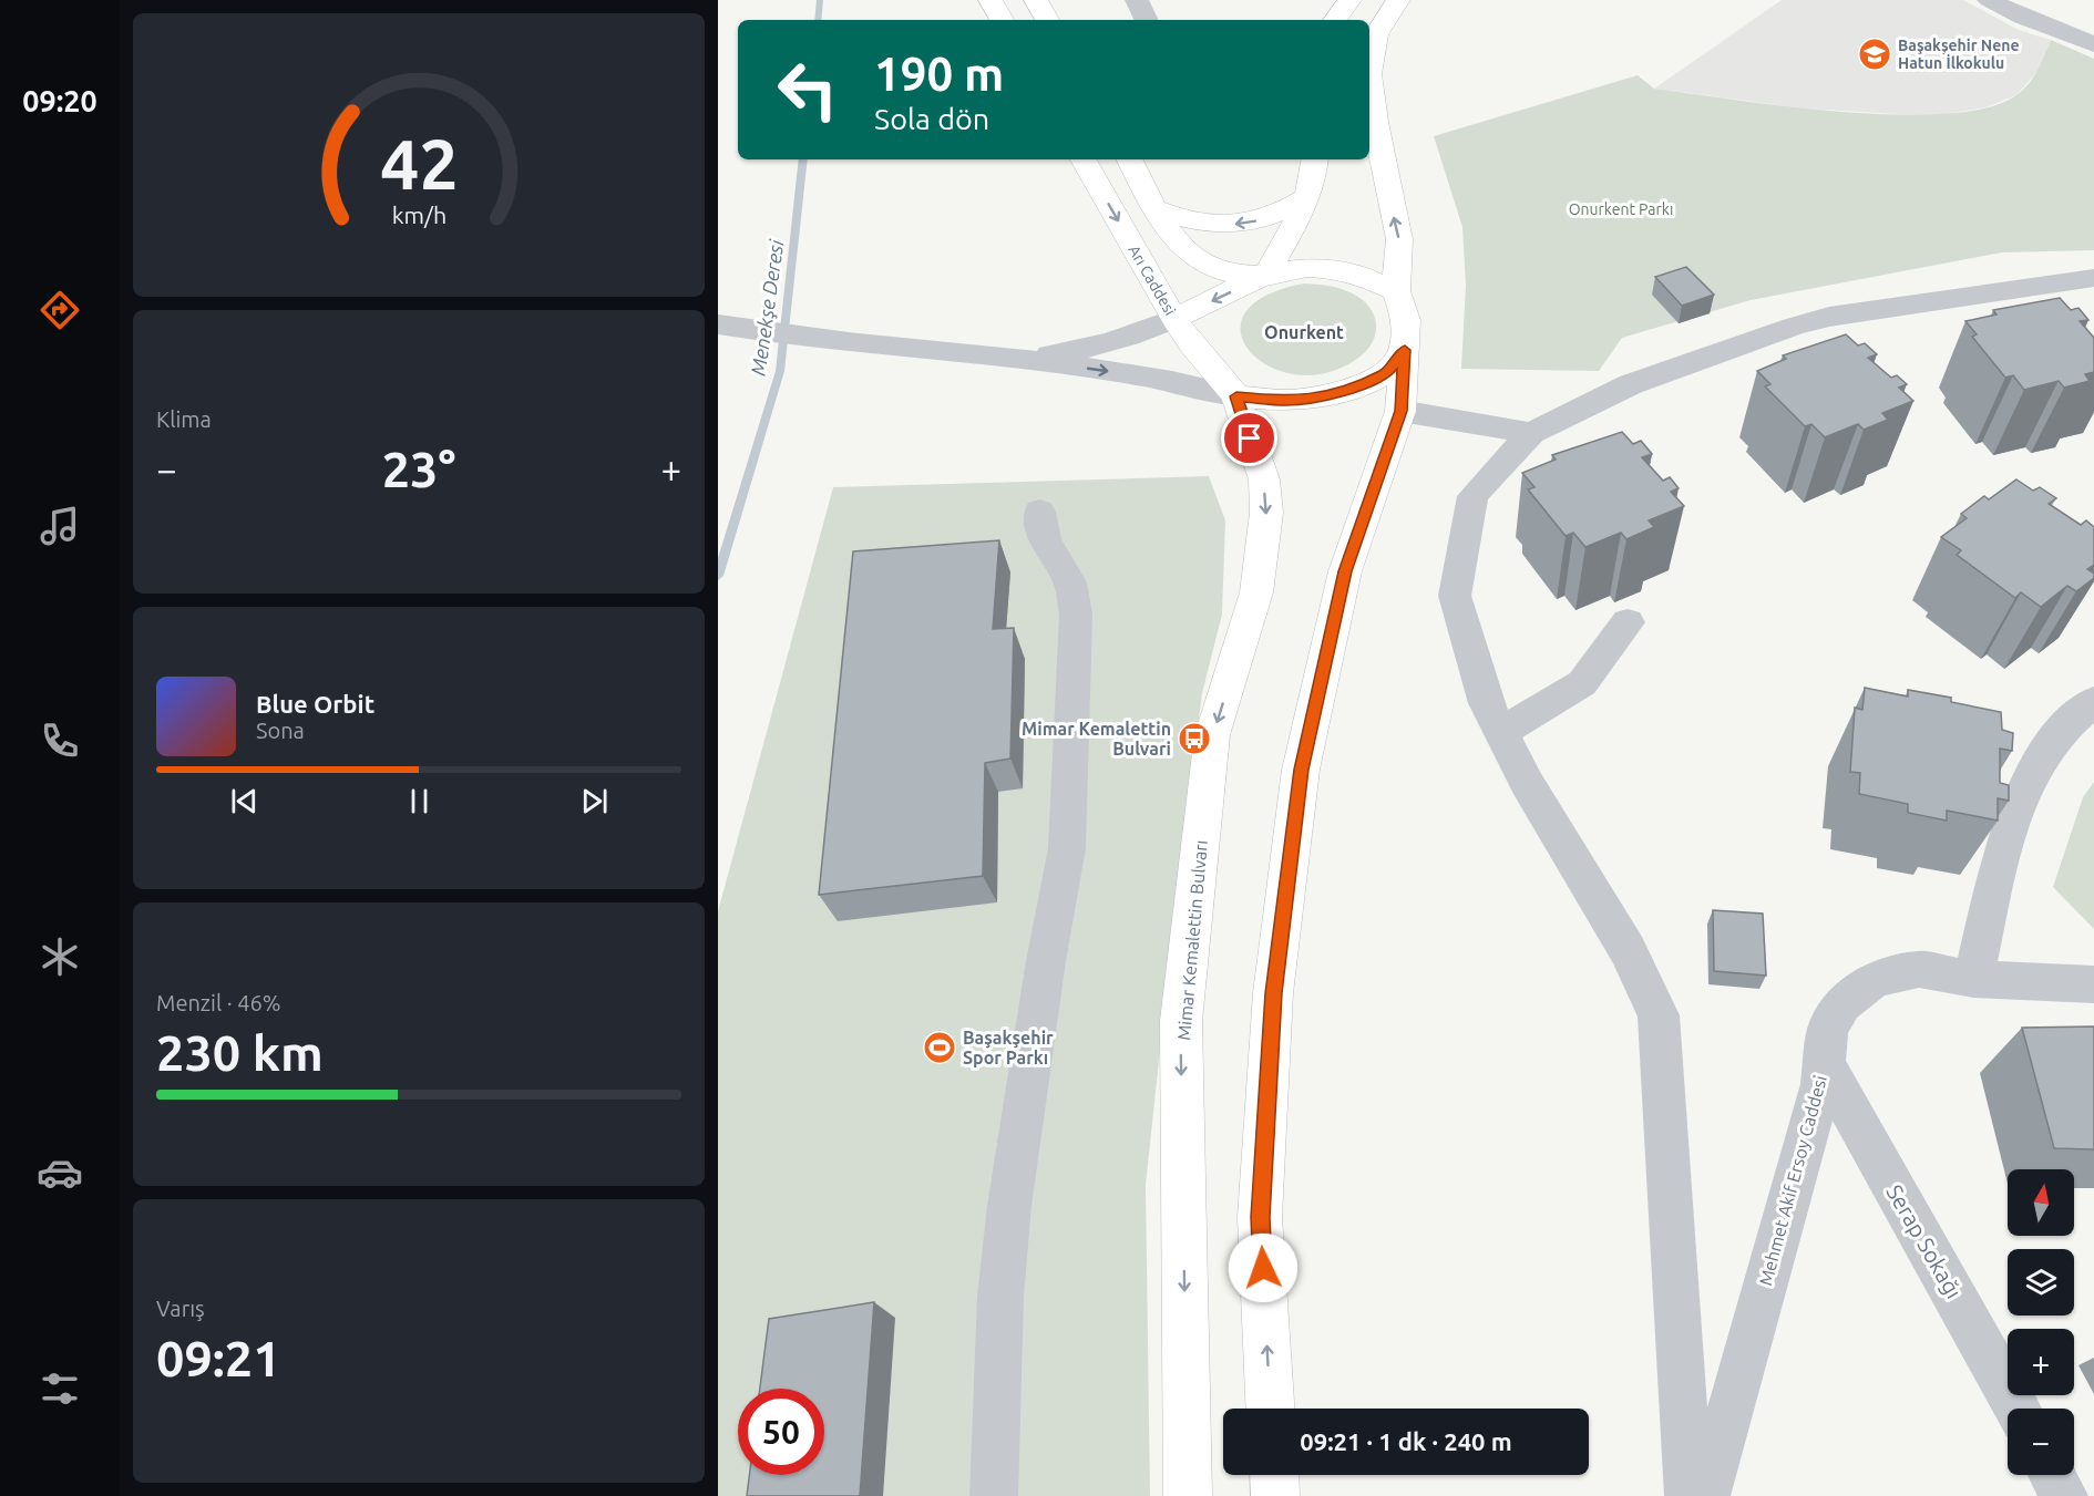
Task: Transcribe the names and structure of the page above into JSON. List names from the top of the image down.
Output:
{
  "streets": {
    "main road": ["Arı Caddesi", "Mimar Kemalettin Bulvarı"],
    "street": ["Mehmet Akif Ersoy Caddesi", "Serap Sokağı"]
  },
  "crossings": [
    ["Arı Caddesi", "Mimar Kemalettin Bulvarı"],
    ["Mehmet Akif Ersoy Caddesi", "Serap Sokağı"]
  ],
  "one_way": ["Arı Caddesi"],
  "districts": ["Onurkent"],
  "water": ["Menekşe Deresi"],
  "parks": ["Onurkent Parkı"],
  "places": {
    "school or university": ["Başakşehir Nene Hatun İlkokulu"],
    "bus stop": ["Mimar Kemalettin Bulvari"],
    "sports": ["Başakşehir Spor Parkı"]
  },
  "north": "top",
  "page": {
    "tabs": "09:20",
    "turn": ["190 m", "Sola dön"],
    "tile": [
      "Klima",
      ["Menzil · 46%", "230 km"],
      ["Varış", "09:21"]
    ],
    "heat": ["−", "23°", "+"],
    "song": ["Blue Orbit", "Sona"],
    "map_buttons": ["+", "−"],
    "limit": "50",
    "trip": "09:21 · 1 dk · 240 m",
    "gauge": ["42", "km/h"]
  }
}
